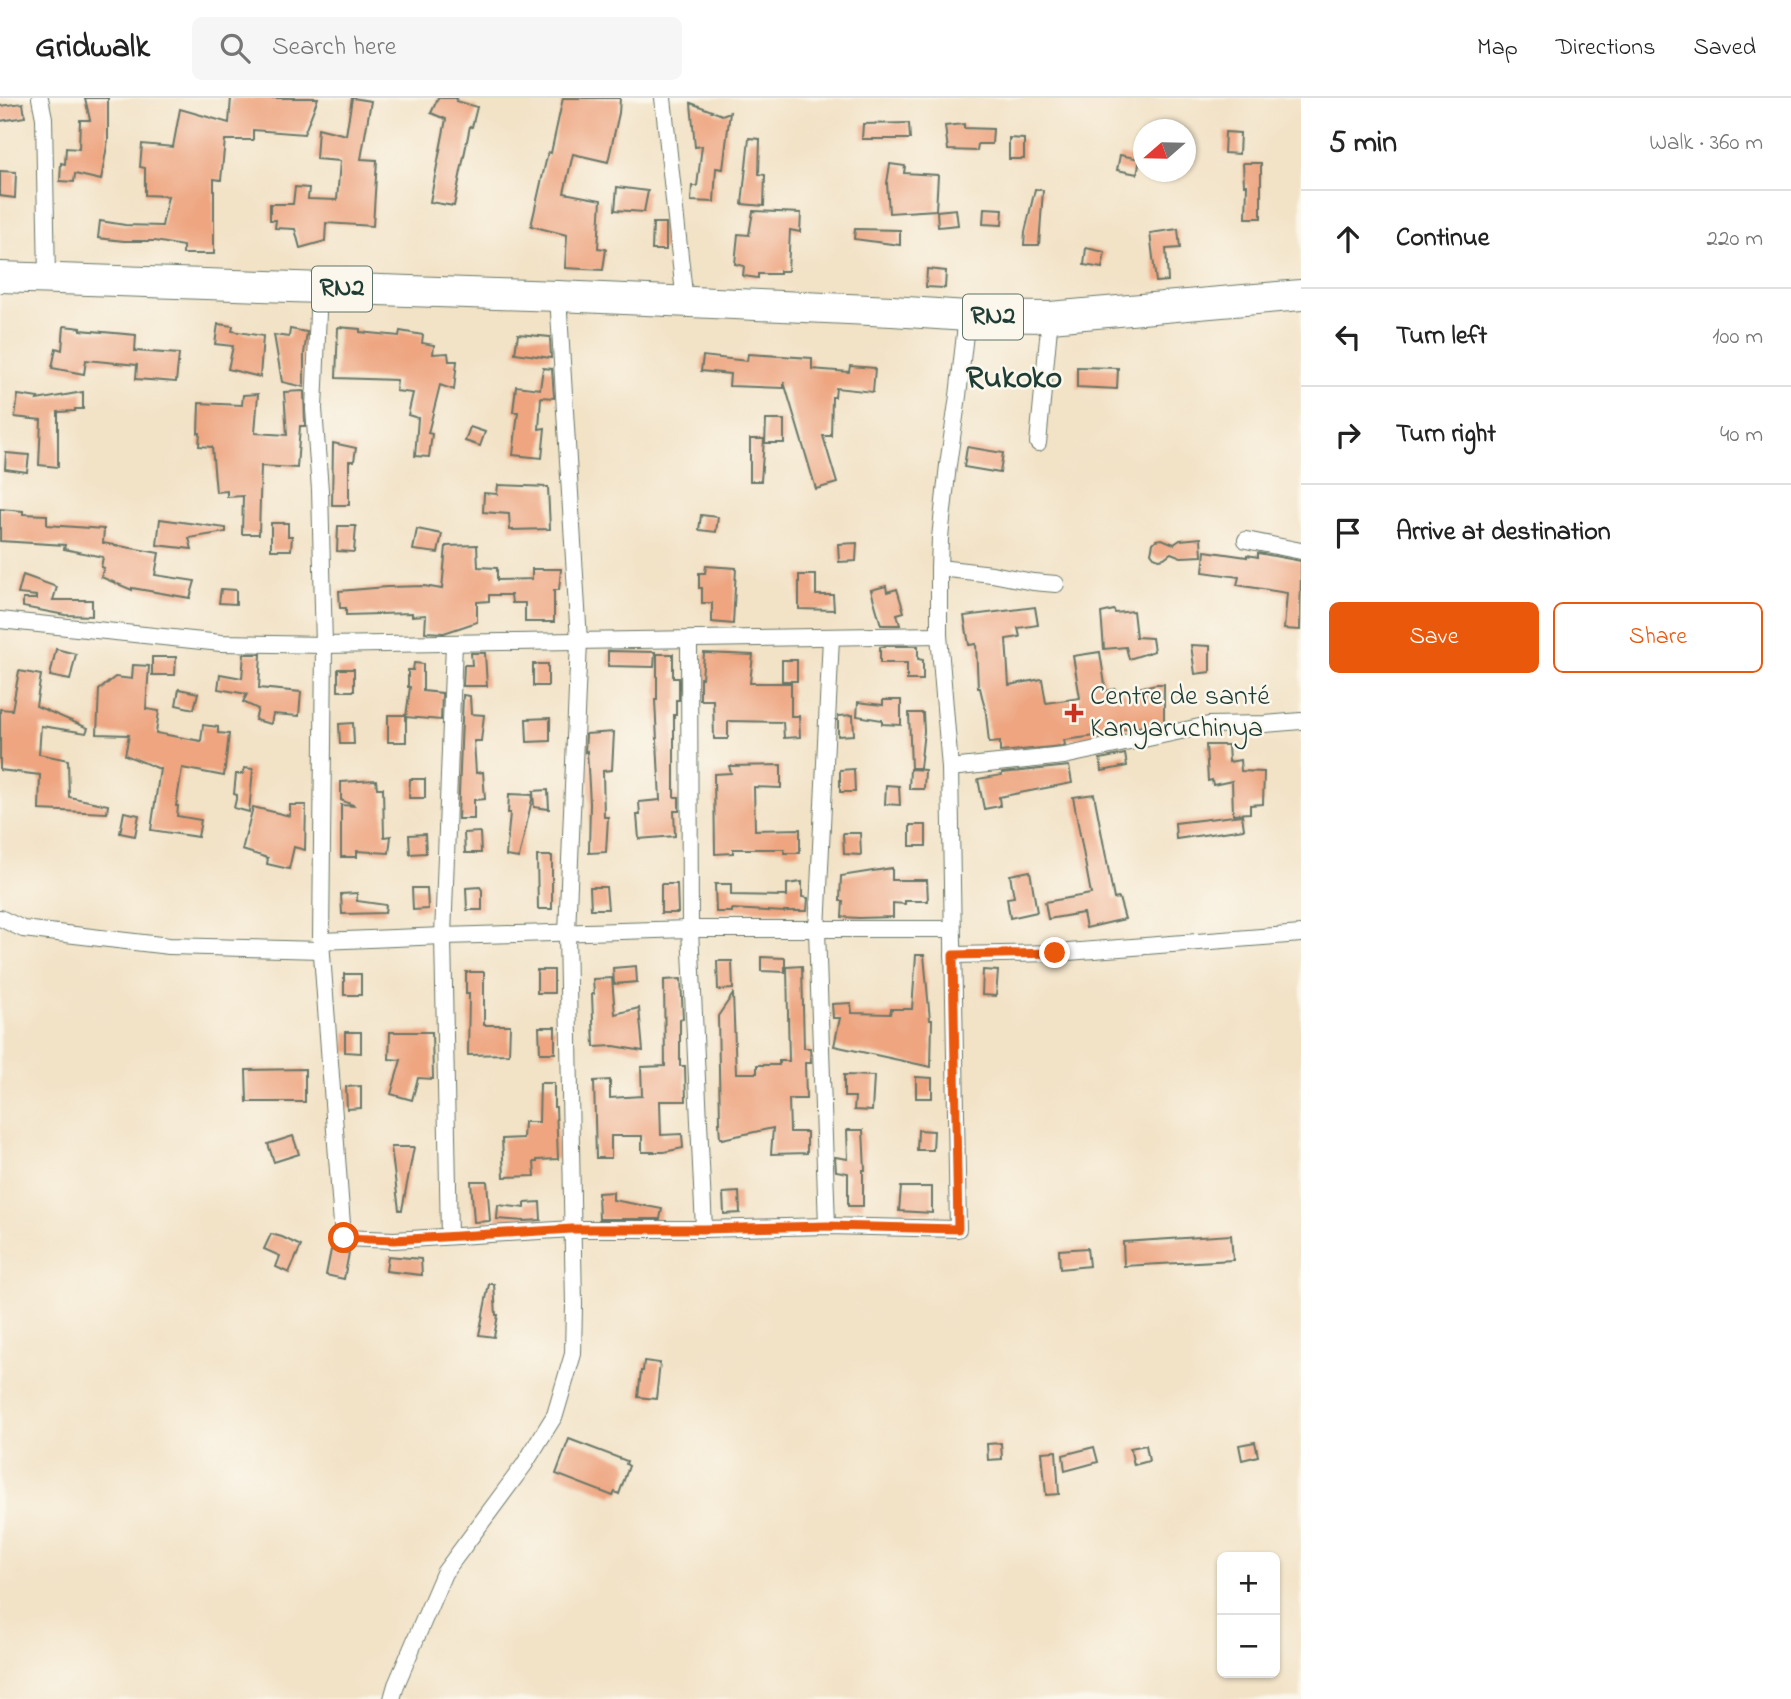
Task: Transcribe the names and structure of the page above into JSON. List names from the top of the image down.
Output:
{
  "streets": {
    "highway": ["RN2"]
  },
  "districts": ["Rukoko"],
  "places": {
    "health": ["Centre de santé Kanyaruchinya"]
  },
  "north": "left",
  "page": {
    "header": "Gridwalk",
    "search": "Search here",
    "nav": ["Map", "Directions", "Saved"],
    "heading": ["5 min", "Walk · 360 m"],
    "list": [
      ["Continue", "220 m"],
      ["Turn left", "100 m"],
      ["Turn right", "40 m"],
      "Arrive at destination"
    ],
    "buttons": ["Save", "Share"],
    "map_buttons": ["+", "−"]
  }
}
